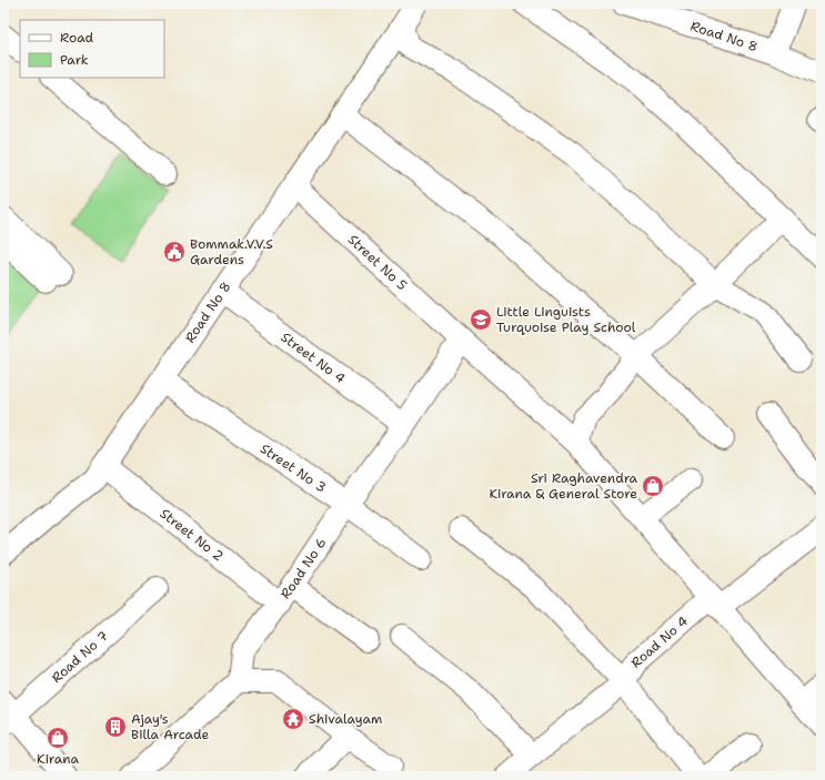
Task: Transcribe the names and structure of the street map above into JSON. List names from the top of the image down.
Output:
{
  "streets": {
    "street": [
      "Road No 8",
      "Street No 5",
      "Street No 4",
      "Street No 3",
      "Street No 2",
      "Road No 6",
      "Road No 4",
      "Road No 7"
    ]
  },
  "crossings": [
    ["Road No 8", "Street No 5"],
    ["Road No 8", "Street No 4"],
    ["Road No 8", "Street No 3"],
    ["Road No 8", "Street No 2"],
    ["Street No 5", "Road No 6"],
    ["Street No 5", "Road No 4"],
    ["Street No 4", "Road No 6"],
    ["Street No 3", "Road No 6"],
    ["Street No 2", "Road No 6"]
  ],
  "places": {
    "public building": ["Bommak.V.V.S Gardens"],
    "school or university": ["Little Linguists Turquoise Play School"],
    "shop": ["Sri Raghavendra Kirana & General Store", "Kirana"],
    "temple": ["Shivalayam"],
    "building": ["Ajay's Billa Arcade"]
  },
  "legend": ["Road", "Park"]
}
